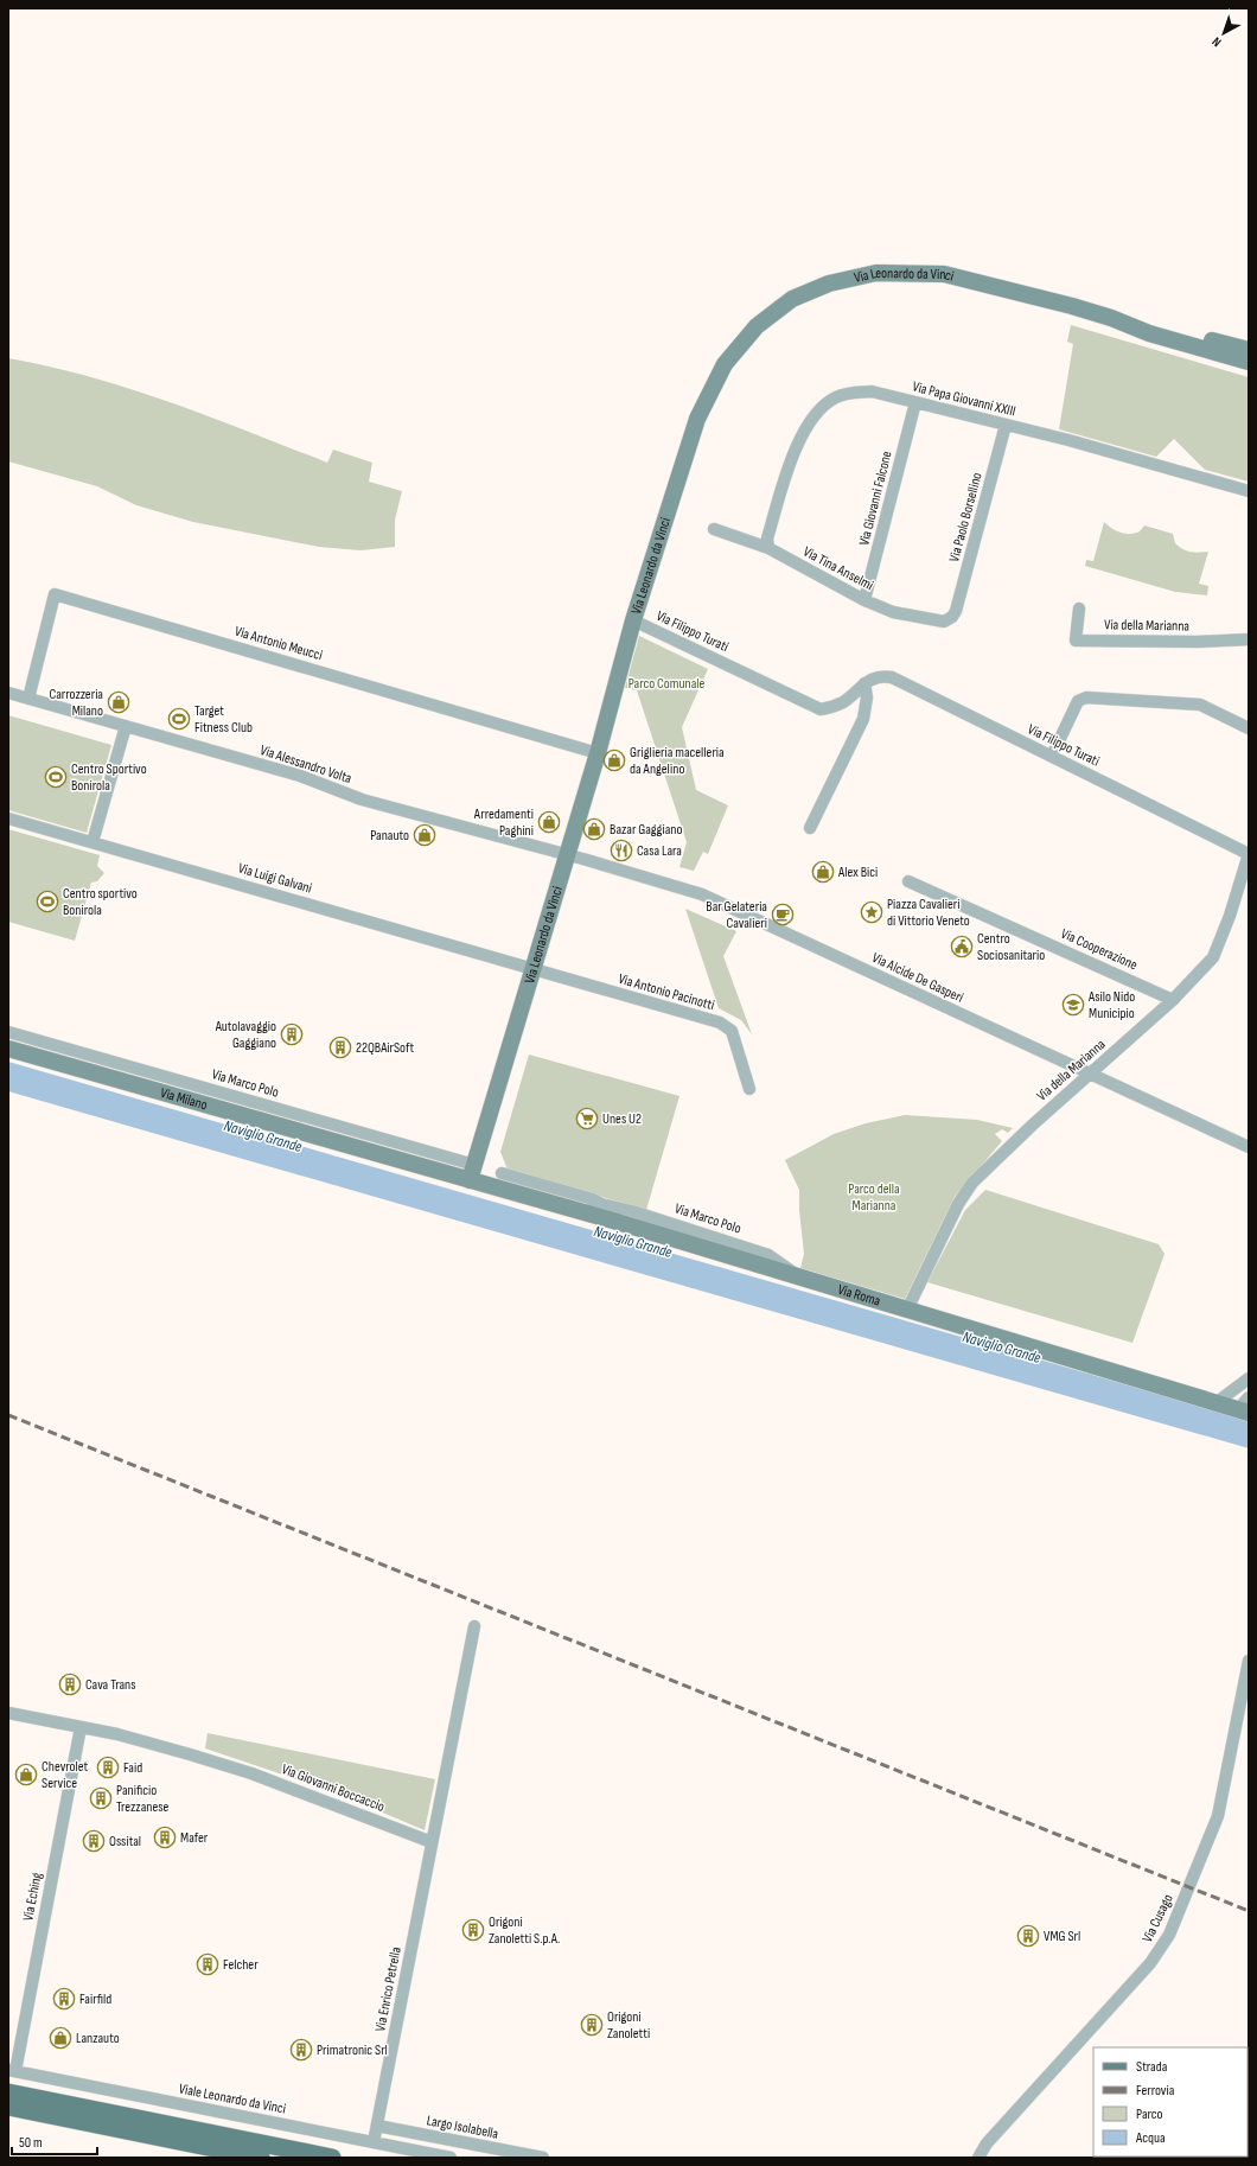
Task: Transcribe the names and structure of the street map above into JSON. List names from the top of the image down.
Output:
{
  "streets": {
    "main road": ["Via Leonardo da Vinci", "Via Milano", "Via Roma"],
    "street": [
      "Via Papa Giovanni XXIII",
      "Via Giovanni Falcone",
      "Via Paolo Borsellino",
      "Via Tina Anselmi",
      "Via della Marianna",
      "Via Filippo Turati",
      "Via Antonio Meucci",
      "Via Alessandro Volta",
      "Via Luigi Galvani",
      "Via Cooperazione",
      "Via Alcide De Gasperi",
      "Via Antonio Pacinotti",
      "Via Marco Polo",
      "Via Giovanni Boccaccio",
      "Via Eching",
      "Via Cusago",
      "Via Enrico Petrella",
      "Viale Leonardo da Vinci",
      "Largo Isolabella"
    ]
  },
  "crossings": [
    ["Via Leonardo da Vinci", "Via Filippo Turati"],
    ["Via Leonardo da Vinci", "Via Antonio Meucci"],
    ["Via Leonardo da Vinci", "Via Alessandro Volta"],
    ["Via Leonardo da Vinci", "Via Luigi Galvani"],
    ["Via Leonardo da Vinci", "Via Alcide De Gasperi"],
    ["Via Leonardo da Vinci", "Via Antonio Pacinotti"],
    ["Via Leonardo da Vinci", "Via Marco Polo"],
    ["Via Leonardo da Vinci", "Via Milano"],
    ["Via Leonardo da Vinci", "Via Roma"],
    ["Via Papa Giovanni XXIII", "Via Giovanni Falcone"],
    ["Via Papa Giovanni XXIII", "Via Paolo Borsellino"],
    ["Via Papa Giovanni XXIII", "Via Tina Anselmi"],
    ["Via Giovanni Falcone", "Via Tina Anselmi"],
    ["Via Paolo Borsellino", "Via Tina Anselmi"],
    ["Via della Marianna", "Via Filippo Turati"],
    ["Via della Marianna", "Via Cooperazione"],
    ["Via della Marianna", "Via Alcide De Gasperi"],
    ["Via della Marianna", "Via Roma"],
    ["Via Antonio Meucci", "Via Alessandro Volta"],
    ["Via Alessandro Volta", "Via Alcide De Gasperi"],
    ["Via Luigi Galvani", "Via Antonio Pacinotti"],
    ["Via Marco Polo", "Via Milano"],
    ["Via Marco Polo", "Via Roma"],
    ["Via Milano", "Via Roma"],
    ["Via Giovanni Boccaccio", "Via Eching"],
    ["Via Giovanni Boccaccio", "Via Enrico Petrella"],
    ["Via Eching", "Viale Leonardo da Vinci"],
    ["Via Enrico Petrella", "Viale Leonardo da Vinci"],
    ["Via Enrico Petrella", "Largo Isolabella"]
  ],
  "water": ["Naviglio Grande"],
  "parks": ["Parco Comunale", "Parco della Marianna"],
  "places": {
    "shop": [
      "Carrozzeria Milano",
      "Griglieria macelleria da Angelino",
      "Arredamenti Paghini",
      "Bazar Gaggiano",
      "Panauto",
      "Alex Bici",
      "Chevrolet Service",
      "Lanzauto"
    ],
    "sports": ["Target Fitness Club", "Centro Sportivo Bonirola", "Centro sportivo Bonirola"],
    "restaurant": ["Casa Lara"],
    "place": ["Piazza Cavalieri di Vittorio Veneto"],
    "cafe": ["Bar Gelateria Cavalieri"],
    "public building": ["Centro Sociosanitario"],
    "school or university": ["Asilo Nido Municipio"],
    "building": [
      "Autolavaggio Gaggiano",
      "22QBAirSoft",
      "Cava Trans",
      "Faid",
      "Panificio Trezzanese",
      "Mafer",
      "Ossital",
      "Origoni Zanoletti S.p.A.",
      "VMG Srl",
      "Felcher",
      "Fairfild",
      "Origoni Zanoletti",
      "Primatronic Srl"
    ],
    "supermarket": ["Unes U2"]
  },
  "legend": [
    "Strada",
    "Ferrovia",
    "Parco",
    "Acqua"
  ],
  "scale_bar": "50 m",
  "north": "bottom left"
}
